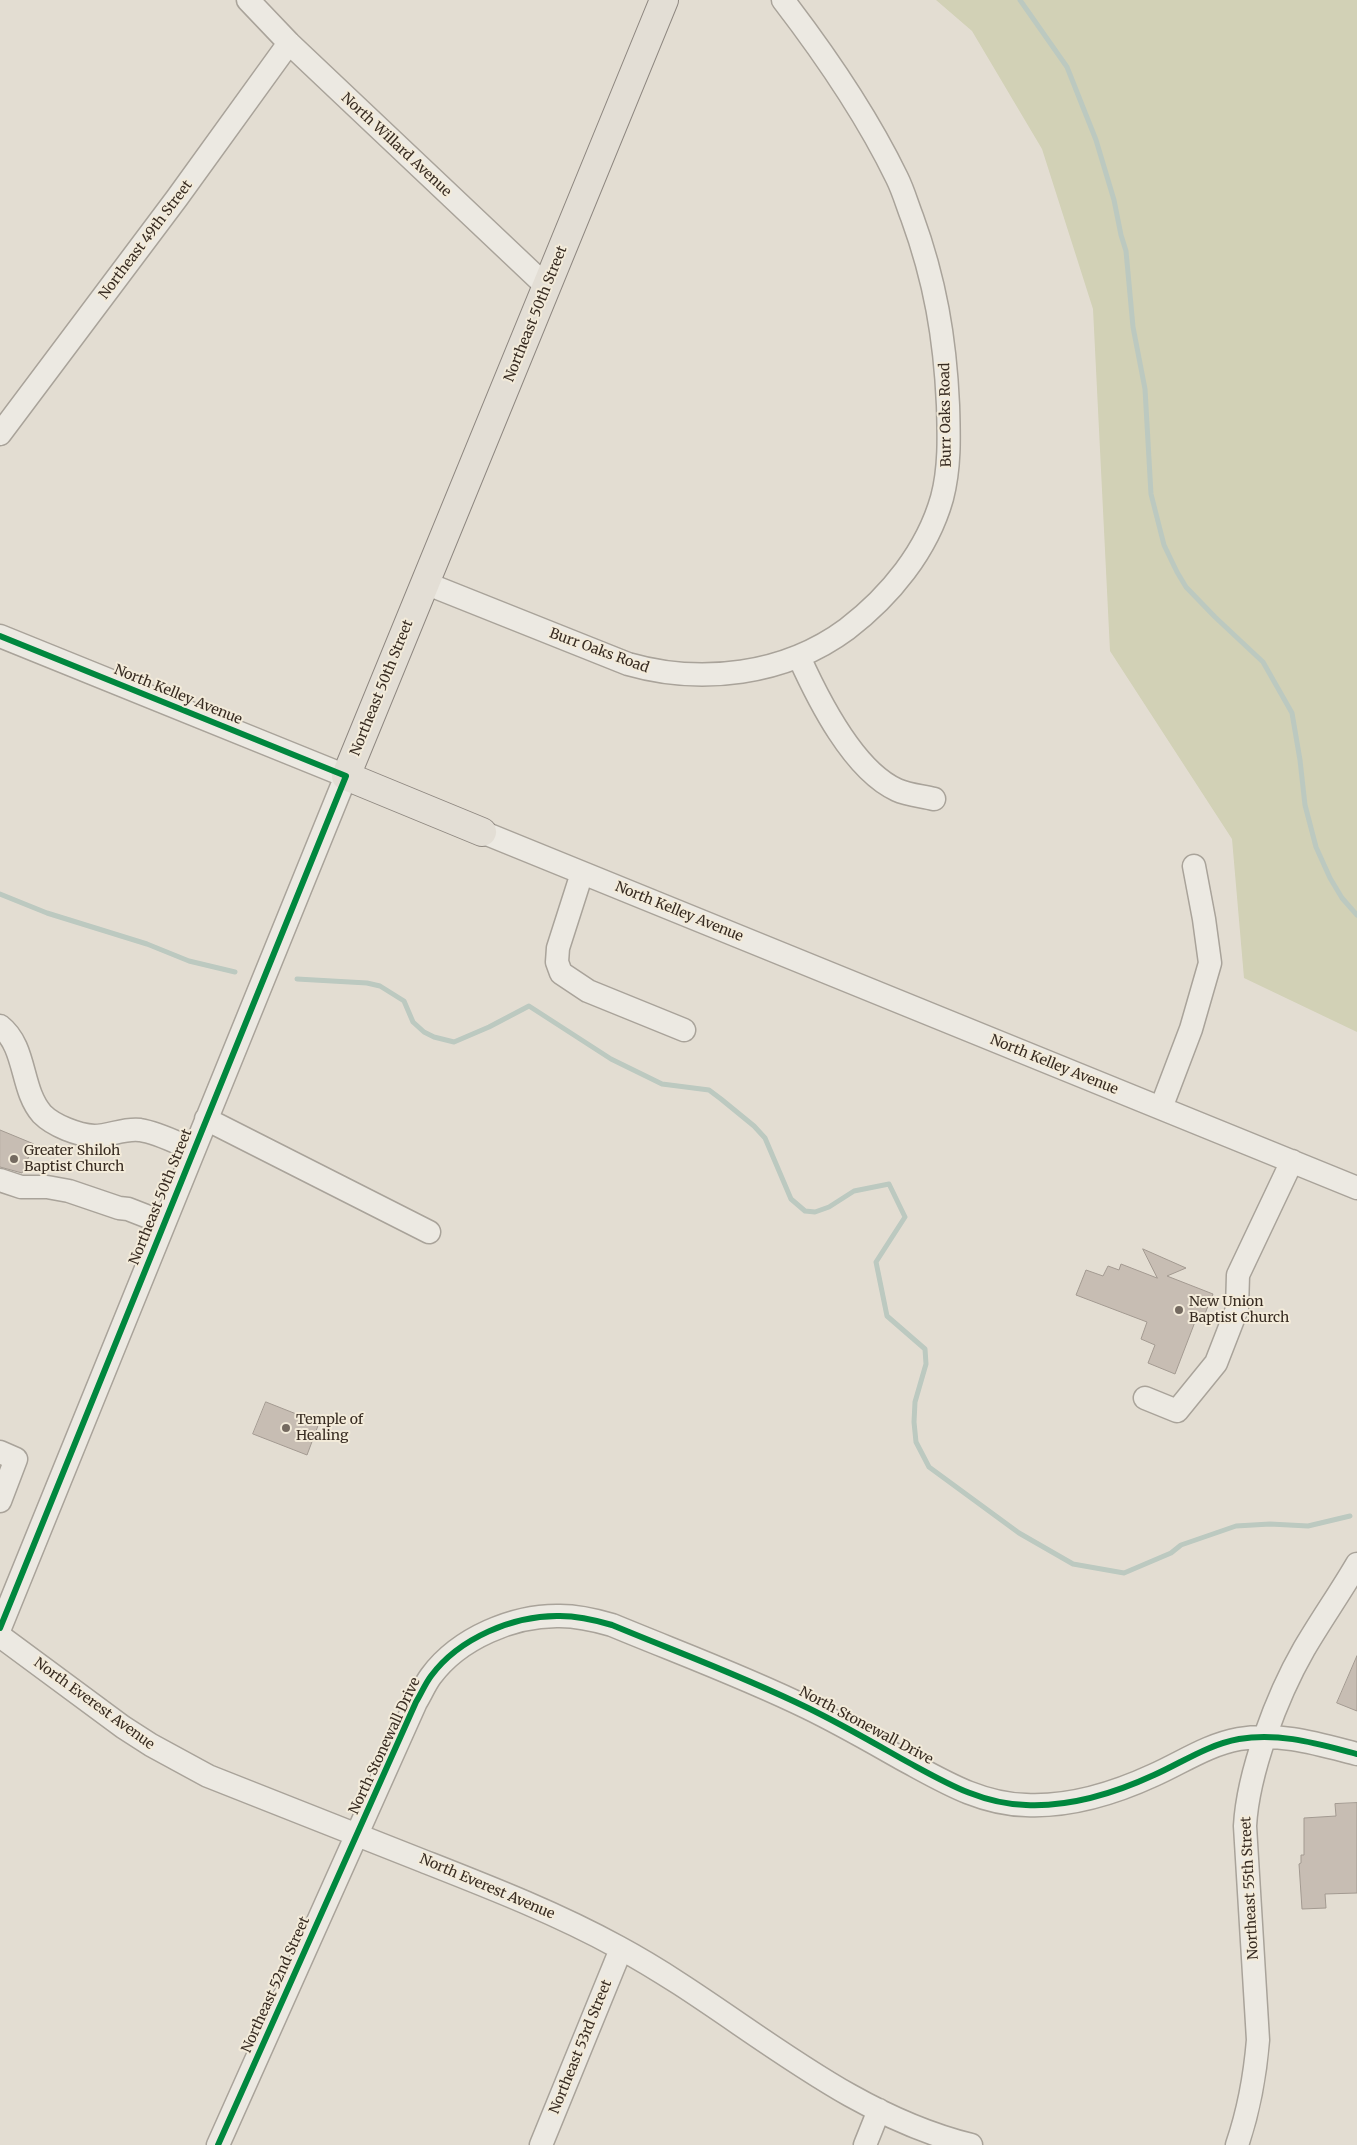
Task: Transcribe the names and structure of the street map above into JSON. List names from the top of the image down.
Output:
{
  "streets": {
    "main road": ["Northeast 50th Street", "North Kelley Avenue"],
    "street": [
      "North Willard Avenue",
      "Northeast 49th Street",
      "Burr Oaks Road",
      "North Everest Avenue",
      "North Stonewall Drive",
      "Northeast 55th Street",
      "Northeast 52nd Street",
      "Northeast 53rd Street"
    ]
  },
  "crossings": [
    ["North Willard Avenue", "Northeast 49th Street"],
    ["North Willard Avenue", "Northeast 50th Street"],
    ["Northeast 50th Street", "Burr Oaks Road"],
    ["Northeast 50th Street", "North Kelley Avenue"],
    ["North Everest Avenue", "North Stonewall Drive"],
    ["North Everest Avenue", "Northeast 52nd Street"],
    ["North Everest Avenue", "Northeast 53rd Street"],
    ["North Stonewall Drive", "Northeast 55th Street"],
    ["North Stonewall Drive", "Northeast 52nd Street"]
  ],
  "places": ["Greater Shiloh Baptist Church", "New Union Baptist Church", "Temple of Healing"]
}
